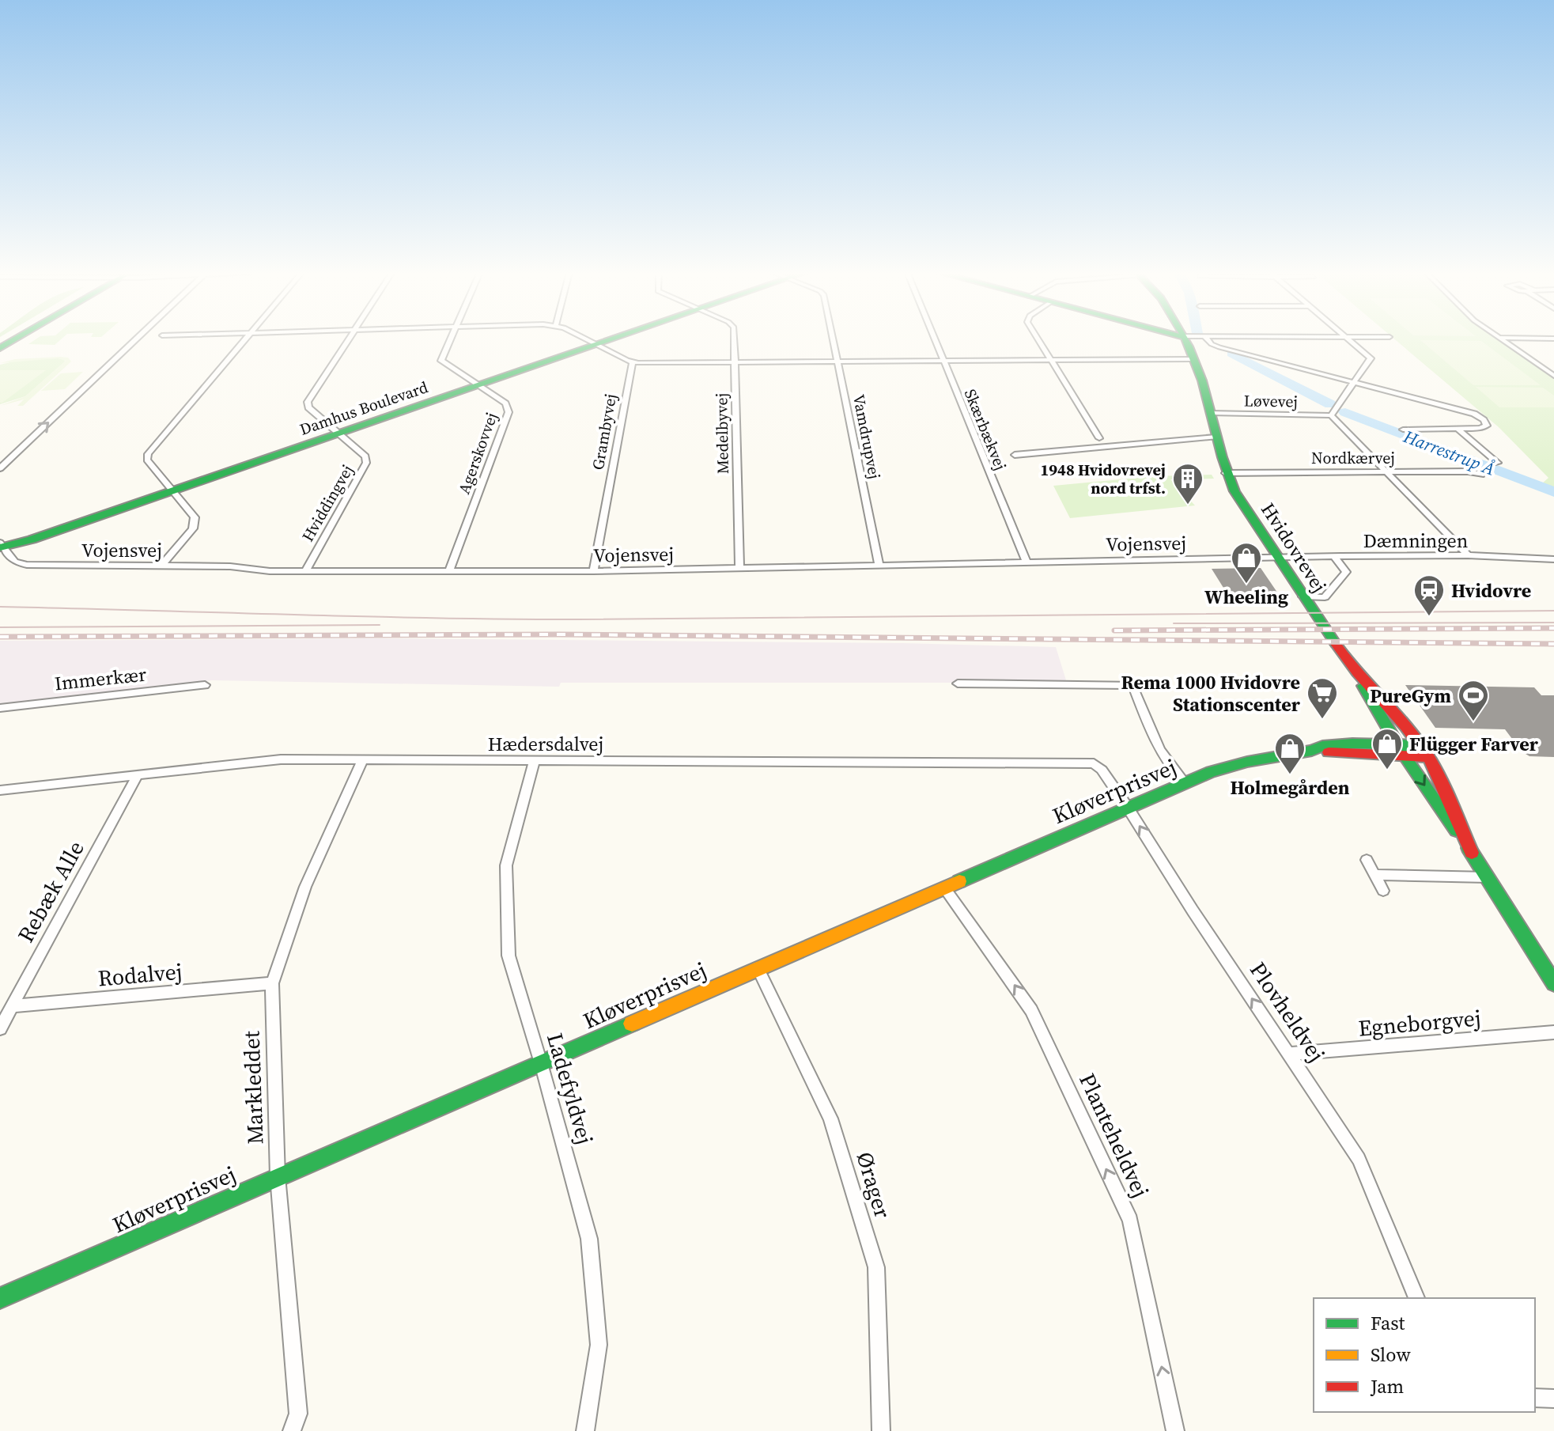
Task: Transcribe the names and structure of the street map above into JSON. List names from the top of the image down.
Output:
{
  "streets": {
    "street": [
      "Løvevej",
      "Damhus Boulevard",
      "Skærbækvej",
      "Grambyvej",
      "Medelbyvej",
      "Vamdrupvej",
      "Agerskovvej",
      "Nordkærvej",
      "Hviddingvej",
      "Dæmningen",
      "Vojensvej",
      "Hvidovrevej",
      "Immerkær",
      "Hædersdalvej",
      "Kløverprisvej",
      "Rebæk Alle",
      "Rodalvej",
      "Plovheldvej",
      "Egneborgvej",
      "Markleddet",
      "Ladefyldvej",
      "Planteheldvej",
      "Ørager"
    ]
  },
  "crossings": [
    ["Løvevej", "Hvidovrevej"],
    ["Damhus Boulevard", "Agerskovvej"],
    ["Damhus Boulevard", "Hviddingvej"],
    ["Damhus Boulevard", "Vojensvej"],
    ["Skærbækvej", "Vojensvej"],
    ["Grambyvej", "Vojensvej"],
    ["Medelbyvej", "Vojensvej"],
    ["Vamdrupvej", "Vojensvej"],
    ["Agerskovvej", "Vojensvej"],
    ["Nordkærvej", "Hvidovrevej"],
    ["Hviddingvej", "Vojensvej"],
    ["Dæmningen", "Vojensvej"],
    ["Dæmningen", "Hvidovrevej"],
    ["Vojensvej", "Hvidovrevej"],
    ["Hvidovrevej", "Kløverprisvej"],
    ["Hædersdalvej", "Rebæk Alle"],
    ["Hædersdalvej", "Plovheldvej"],
    ["Hædersdalvej", "Markleddet"],
    ["Hædersdalvej", "Ladefyldvej"],
    ["Kløverprisvej", "Plovheldvej"],
    ["Kløverprisvej", "Markleddet"],
    ["Kløverprisvej", "Ladefyldvej"],
    ["Kløverprisvej", "Planteheldvej"],
    ["Kløverprisvej", "Ørager"],
    ["Rebæk Alle", "Rodalvej"],
    ["Rodalvej", "Markleddet"],
    ["Plovheldvej", "Egneborgvej"]
  ],
  "one_way": ["Plovheldvej", "Planteheldvej"],
  "water": ["Harrestrup Å"],
  "places": {
    "building": ["1948 Hvidovrevej nord trfst."],
    "shop": ["Wheeling", "Flügger Farver", "Holmegården"],
    "station": ["Hvidovre"],
    "supermarket": ["Rema 1000 Hvidovre Stationscenter"],
    "sports": ["PureGym"]
  },
  "legend": ["Fast", "Slow", "Jam"]
}
